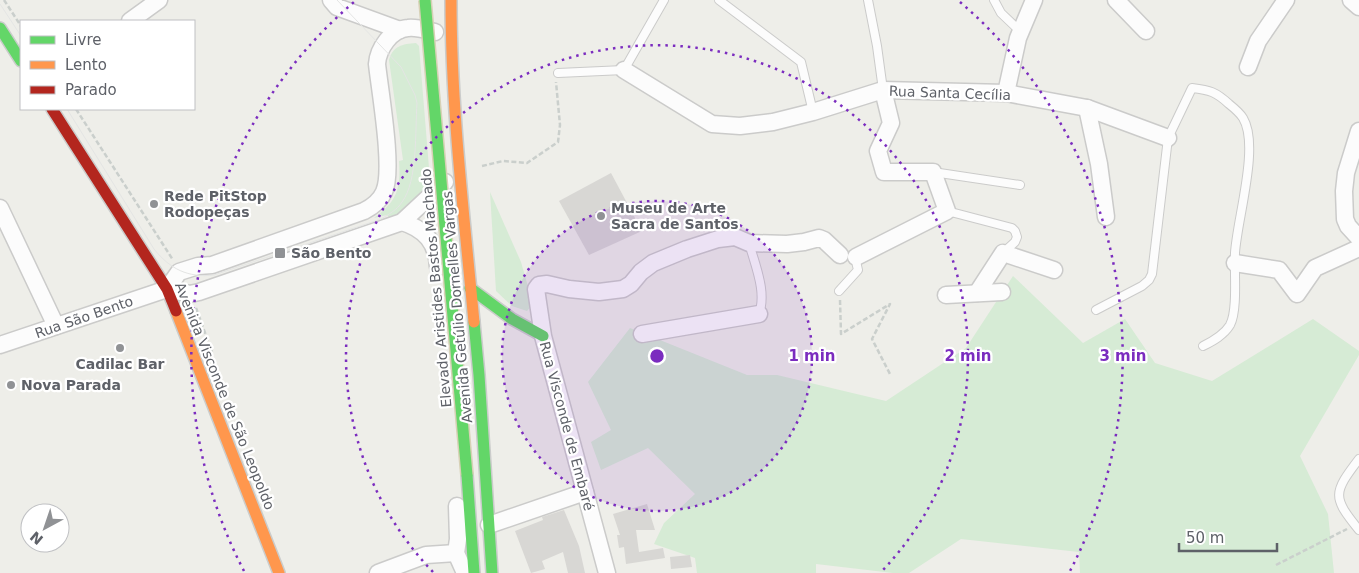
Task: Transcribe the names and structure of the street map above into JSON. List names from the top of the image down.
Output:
{
  "streets": {
    "main road": ["Elevado Aristides Bastos Machado", "Avenida Getúlio Dornelles Vargas", "Avenida Visconde de São Leopoldo"],
    "street": ["Rua Santa Cecília", "Rua São Bento", "Rua Visconde de Embaré"]
  },
  "crossings": [
    ["Avenida Getúlio Dornelles Vargas", "Rua São Bento"],
    ["Rua São Bento", "Avenida Visconde de São Leopoldo"]
  ],
  "places": {
    "other": [
      "Rede PitStop Rodopeças",
      "Museu de Arte Sacra de Santos",
      "Cadilac Bar",
      "Nova Parada"
    ],
    "transit": ["São Bento"]
  },
  "legend": ["Livre", "Lento", "Parado"],
  "scale_bar": "50 m",
  "north": "bottom left",
  "rings": ["1 min", "2 min", "3 min"]
}
